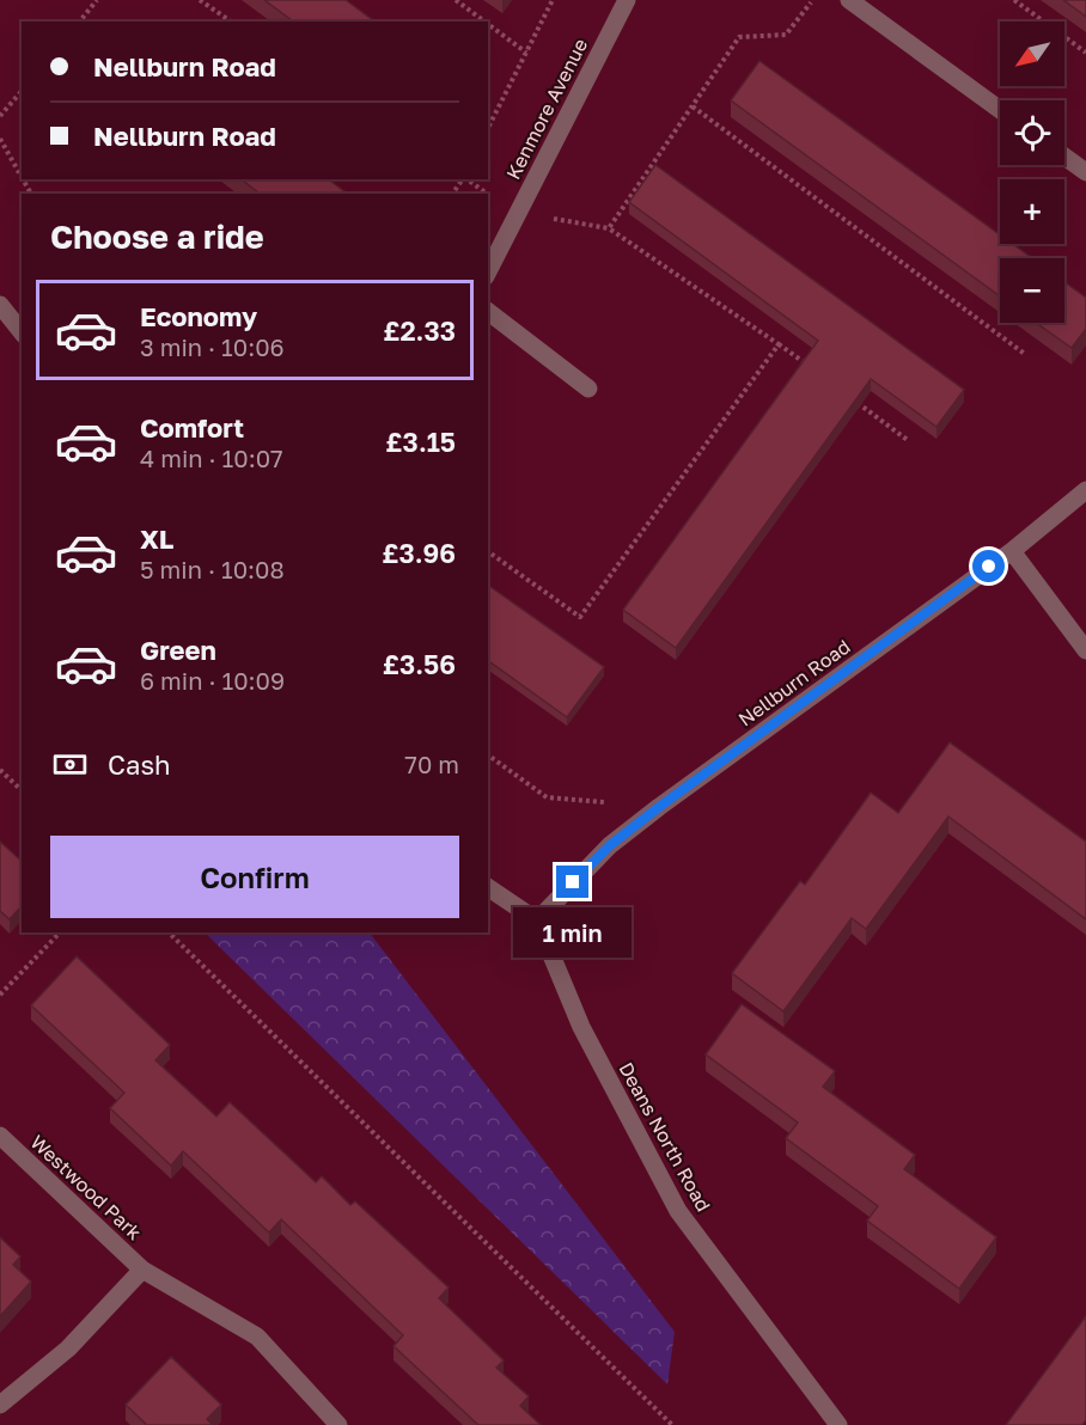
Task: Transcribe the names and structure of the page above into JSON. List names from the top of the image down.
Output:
{
  "streets": {
    "street": [
      "Kenmore Avenue",
      "Nellburn Road",
      "Deans North Road",
      "Westwood Park"
    ]
  },
  "crossings": [
    ["Nellburn Road", "Deans North Road"]
  ],
  "north": "bottom left",
  "page": {
    "map_buttons": ["+", "−"],
    "banner": ["Nellburn Road", "Nellburn Road"],
    "heading": "Choose a ride",
    "list": [
      {
        "name": "Economy",
        "note": "3 min · 10:06",
        "value": "£2.33"
      },
      {
        "name": "Comfort",
        "note": "4 min · 10:07",
        "value": "£3.15"
      },
      {
        "name": "XL",
        "note": "5 min · 10:08",
        "value": "£3.96"
      },
      {
        "name": "Green",
        "note": "6 min · 10:09",
        "value": "£3.56"
      }
    ],
    "pay": ["Cash", "70 m"],
    "buttons": "Confirm",
    "bubble": "1 min"
  }
}
